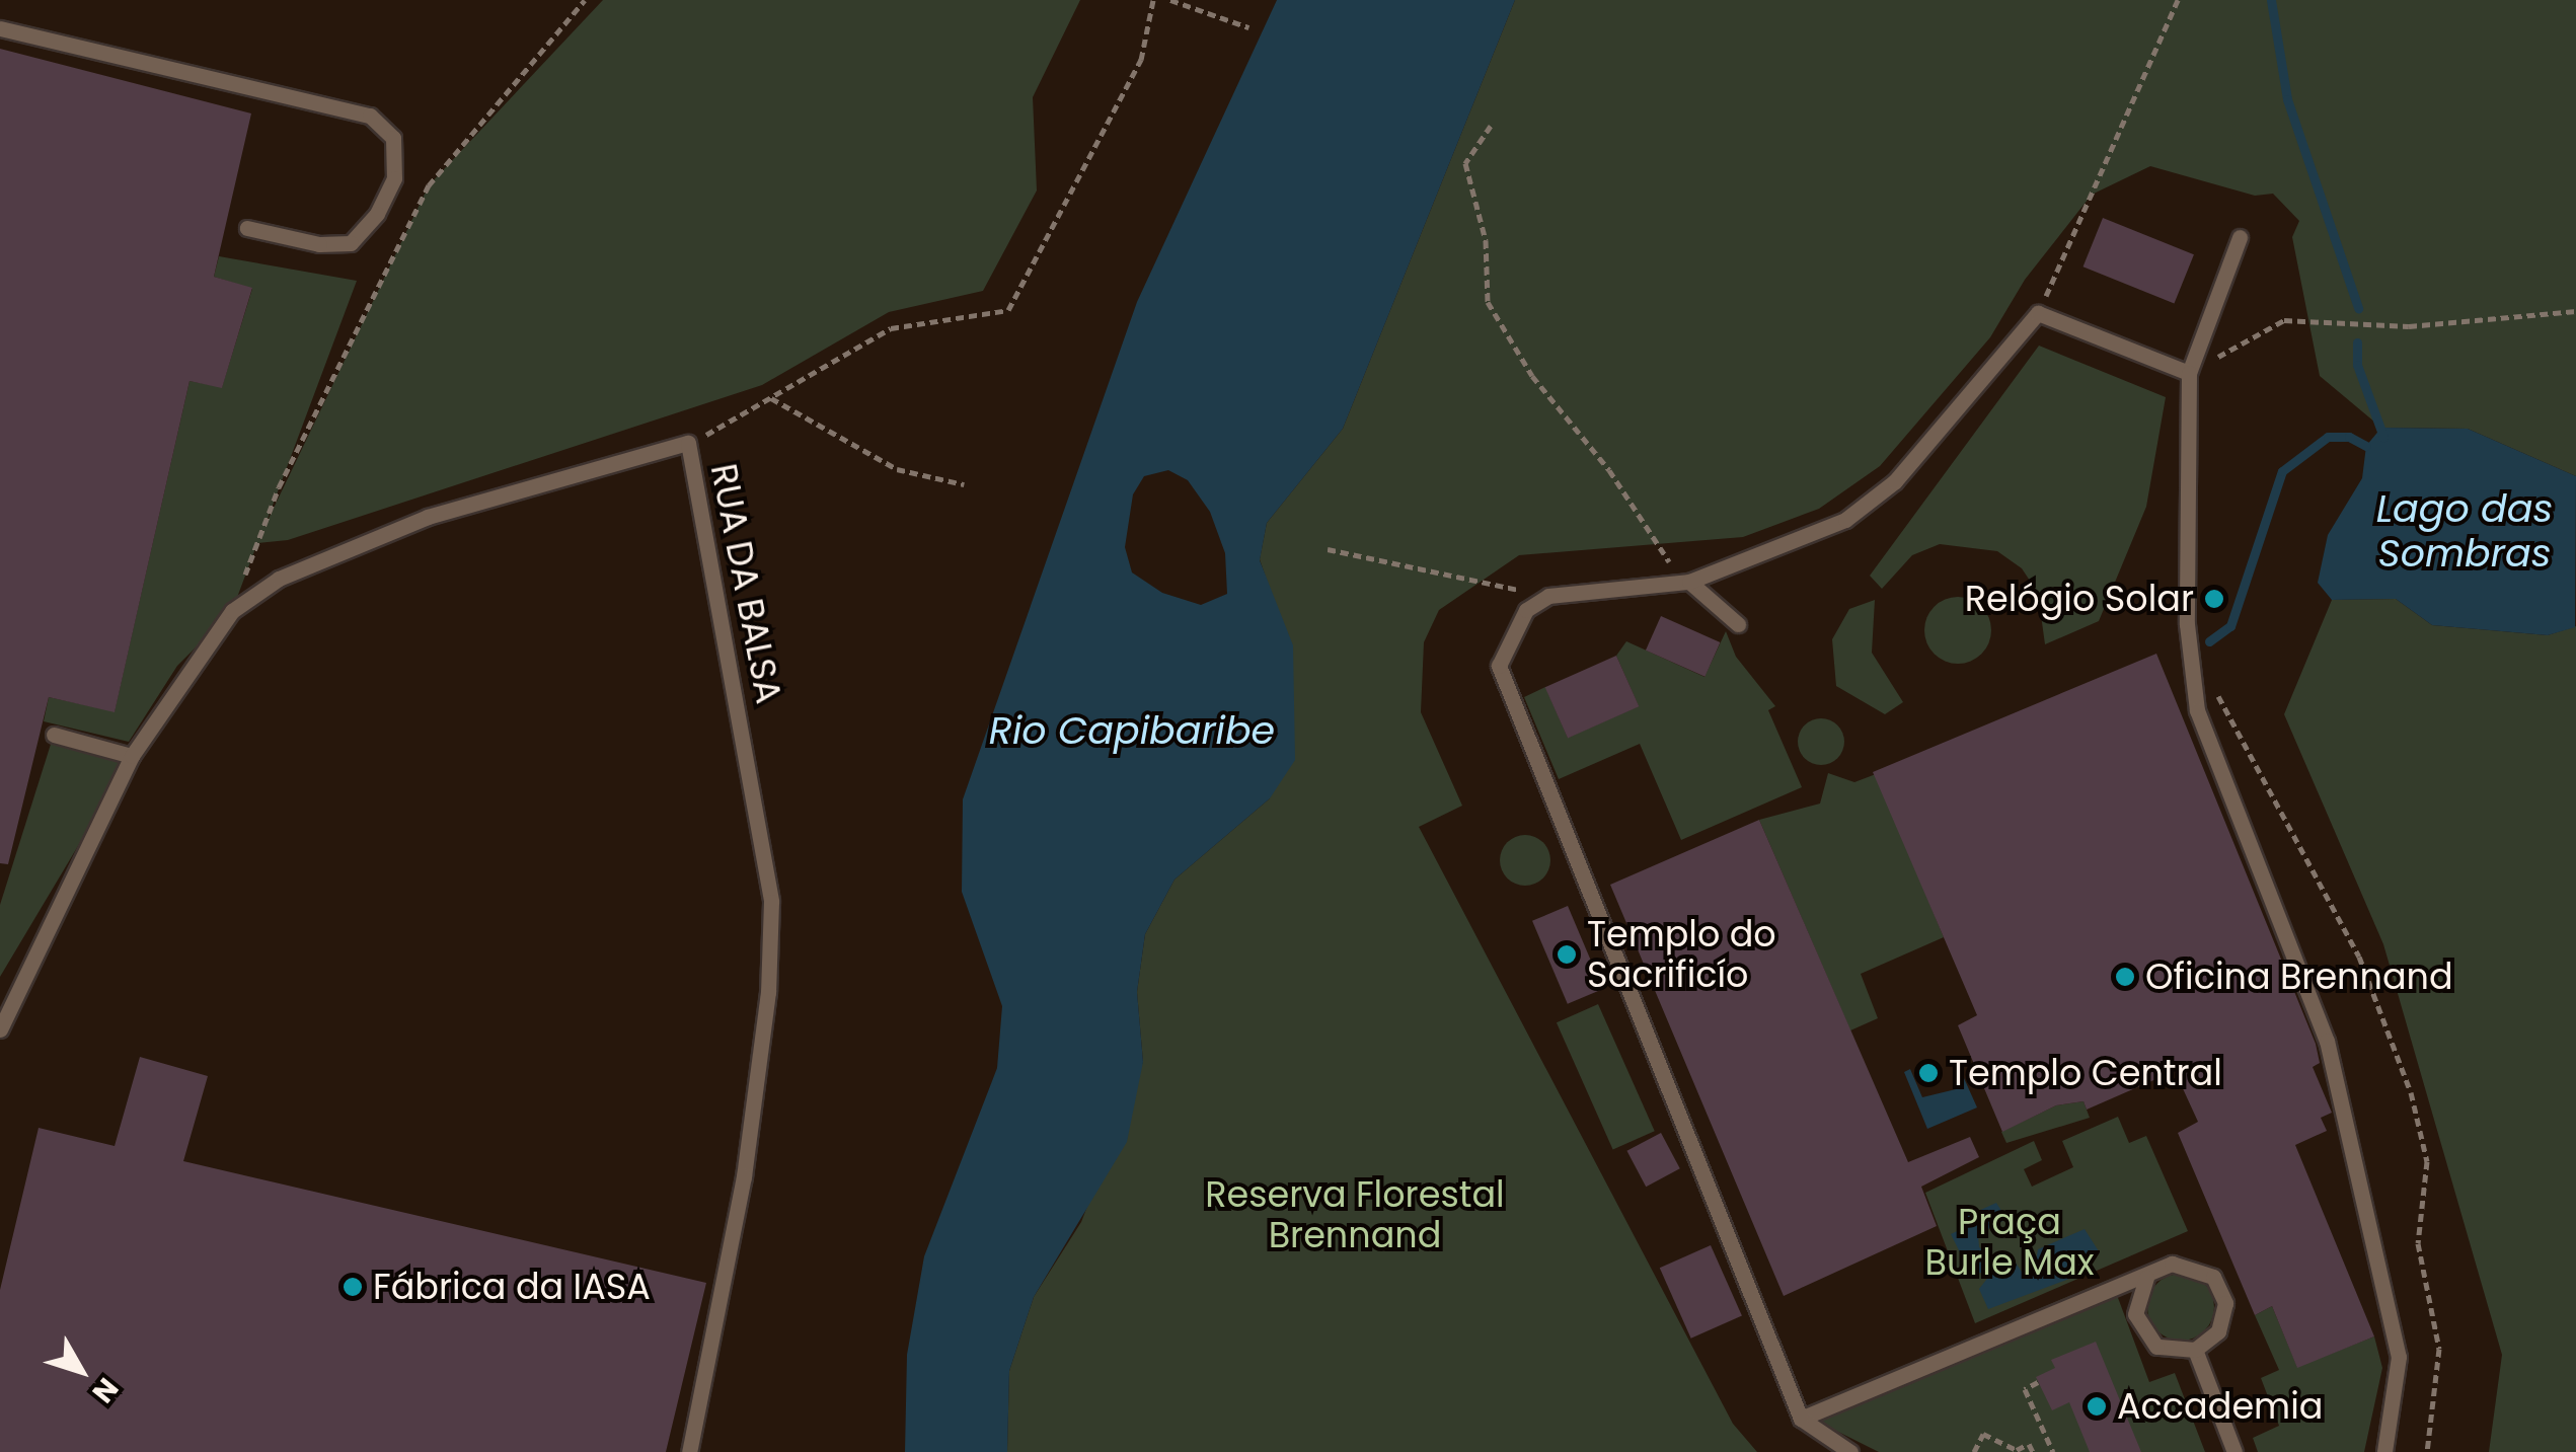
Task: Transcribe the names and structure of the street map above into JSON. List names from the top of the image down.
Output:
{
  "streets": {
    "lane": ["RUA DA BALSA"]
  },
  "water": ["Lago das Sombras", "Rio Capibaribe"],
  "parks": ["Reserva Florestal Brennand", "Praça Burle Max"],
  "places": [
    "Relógio Solar",
    "Templo do Sacrificío",
    "Oficina Brennand",
    "Templo Central",
    "Fábrica da IASA",
    "Accademia"
  ],
  "north": "bottom right"
}
